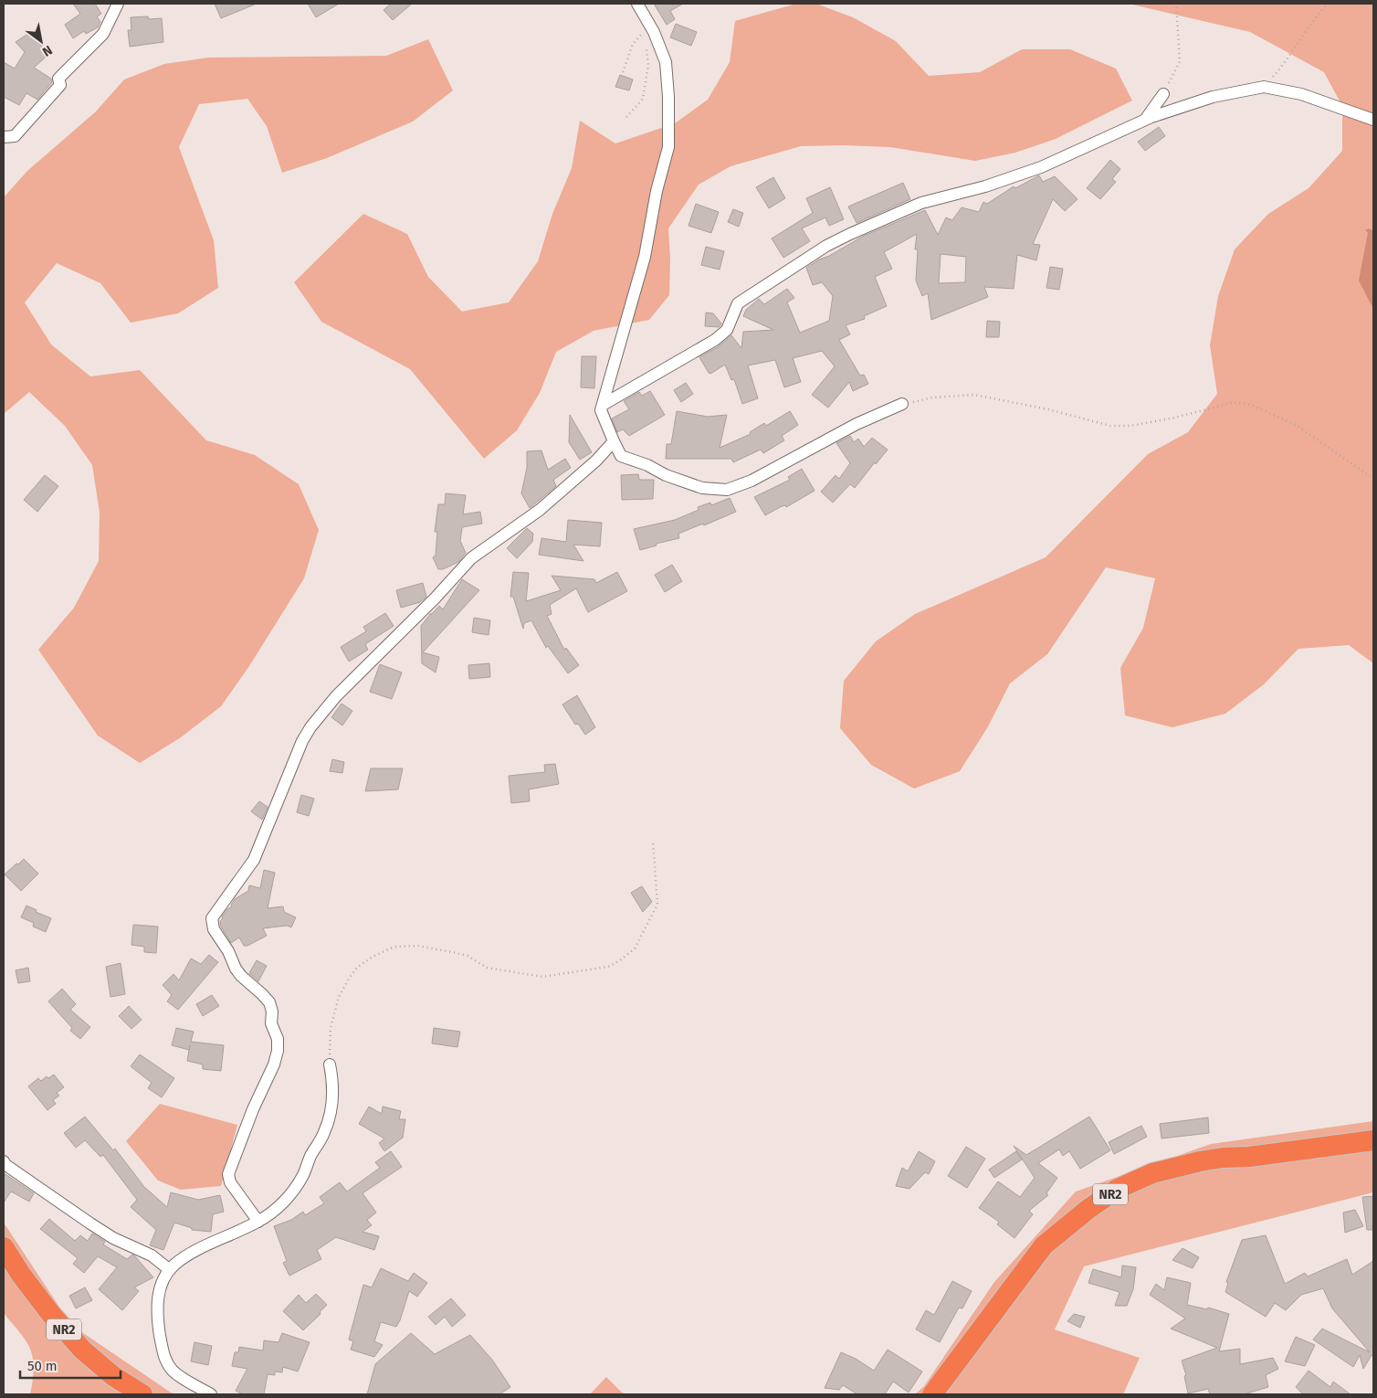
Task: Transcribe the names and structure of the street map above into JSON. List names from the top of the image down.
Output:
{
  "streets": {
    "highway": ["NR2"]
  },
  "scale_bar": "50 m",
  "north": "bottom right"
}
